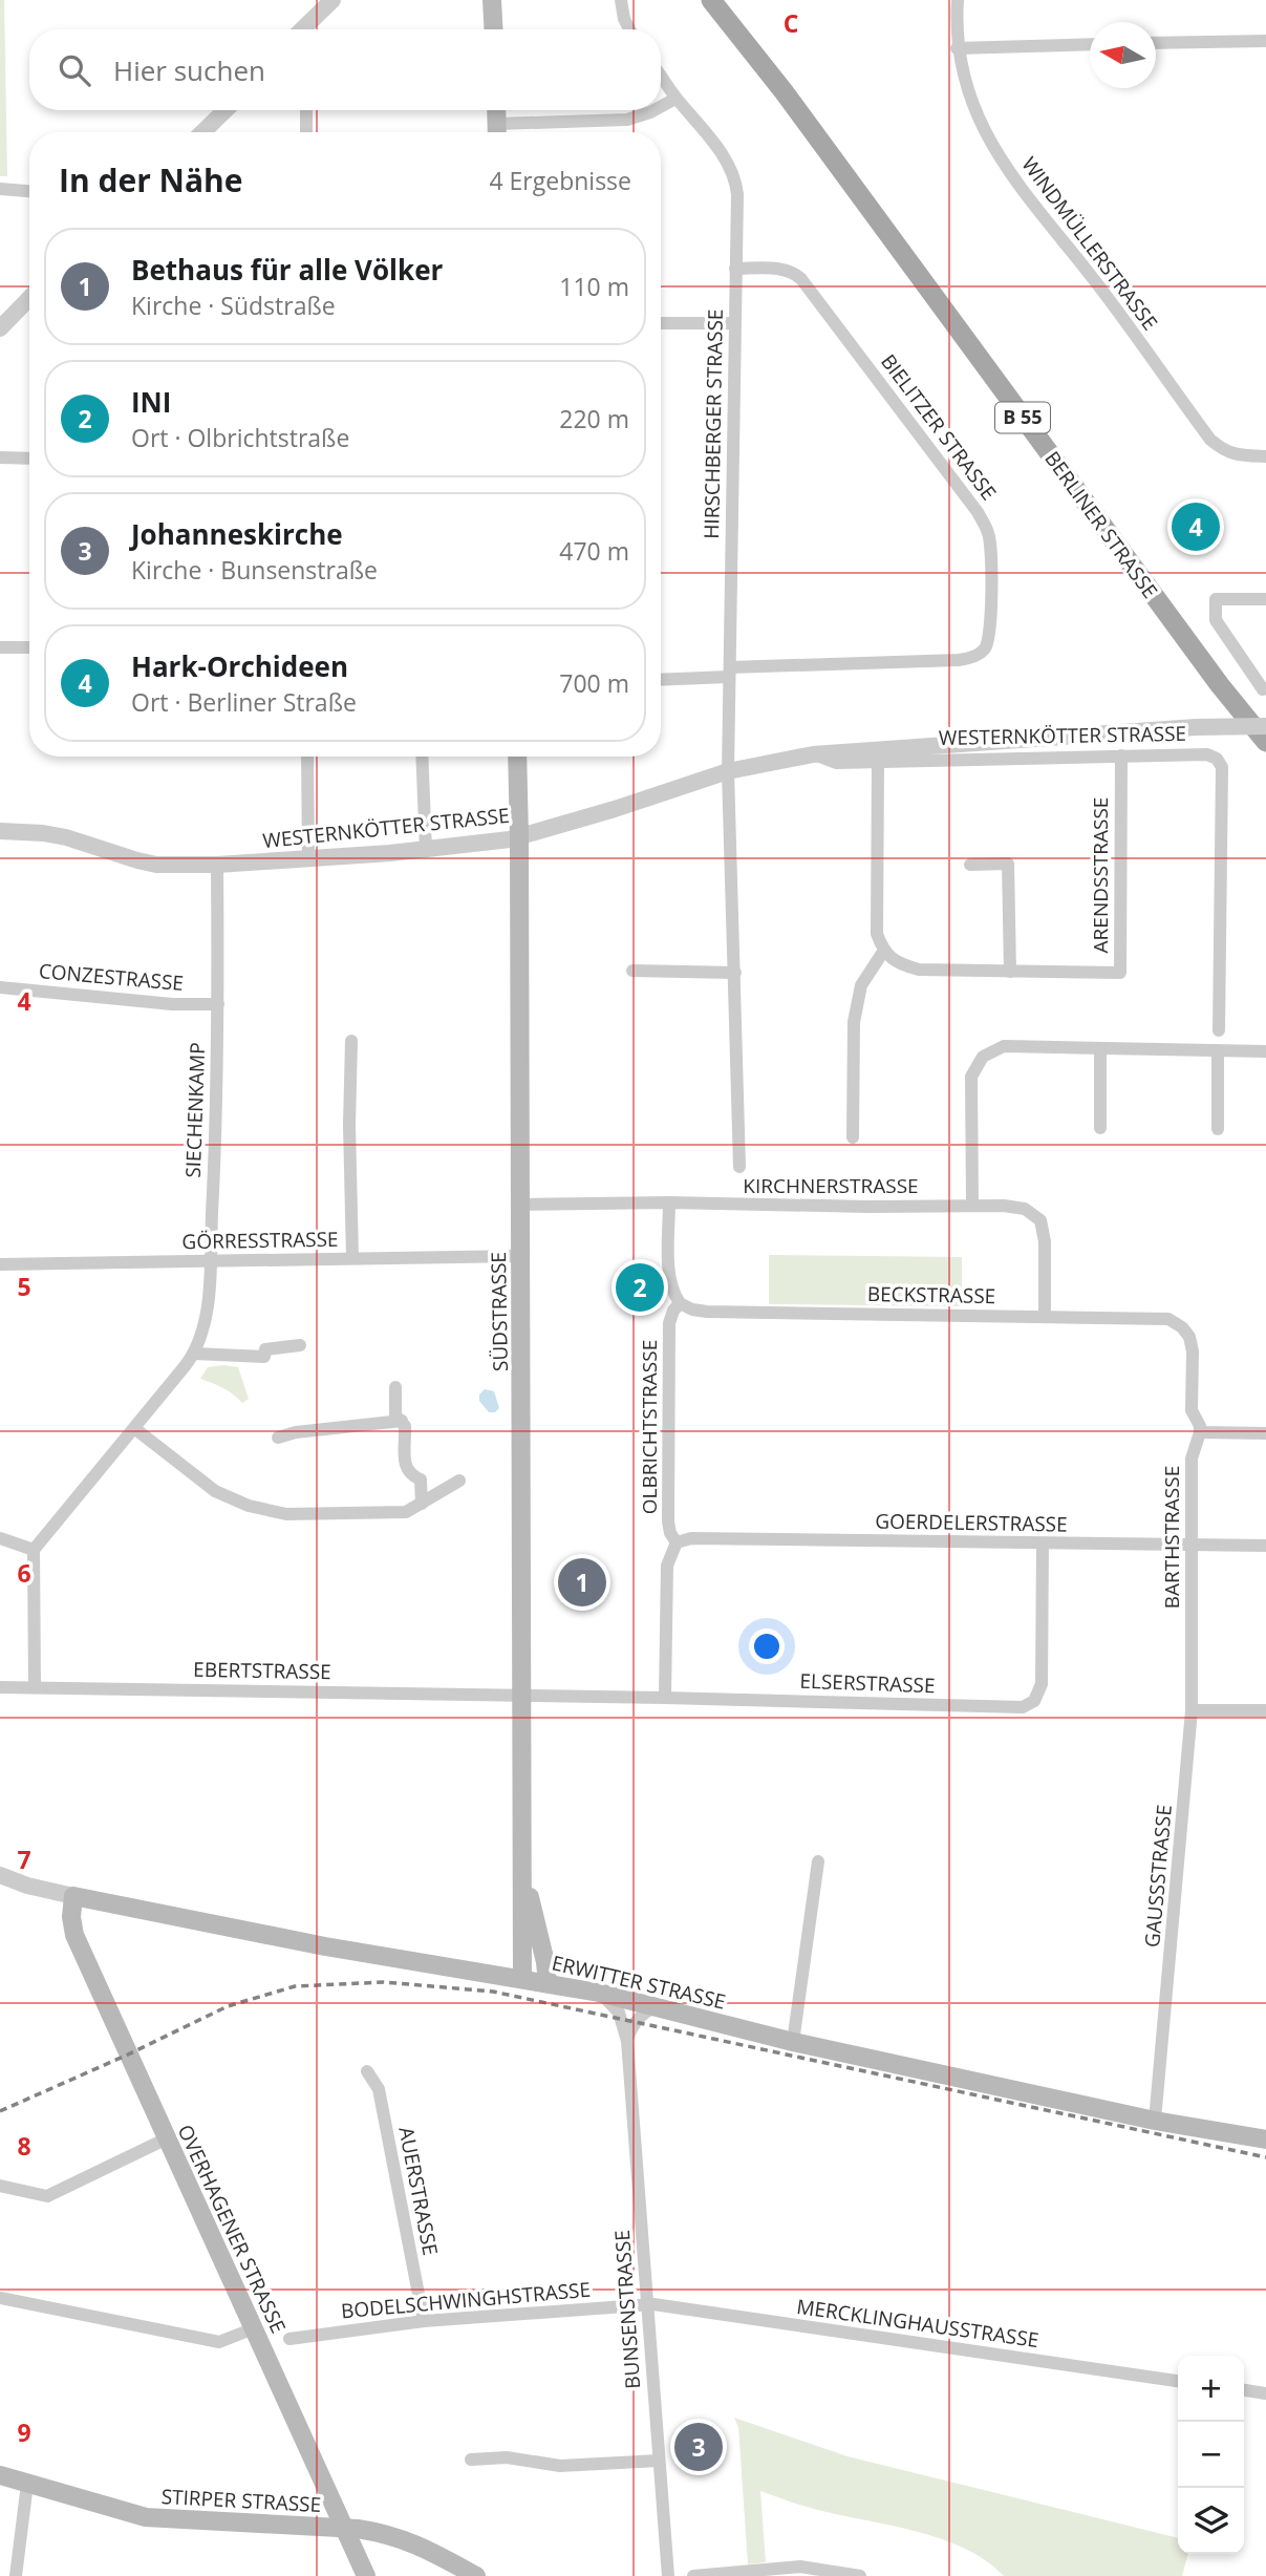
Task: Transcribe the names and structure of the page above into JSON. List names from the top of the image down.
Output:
{
  "streets": {
    "main road": [
      "B 55",
      "BERLINER STRASSE",
      "SÜDSTRASSE",
      "ERWITTER STRASSE",
      "OVERHAGENER STRASSE",
      "STIRPER STRASSE"
    ],
    "street": [
      "WINDMÜLLERSTRASSE",
      "HIRSCHBERGER STRASSE",
      "BIELITZER STRASSE",
      "WESTERNKÖTTER STRASSE",
      "ARENDSSTRASSE",
      "CONZESTRASSE",
      "SIECHENKAMP",
      "KIRCHNERSTRASSE",
      "GÖRRESSTRASSE",
      "BECKSTRASSE",
      "OLBRICHTSTRASSE",
      "GOERDELERSTRASSE",
      "BARTHSTRASSE",
      "EBERTSTRASSE",
      "ELSERSTRASSE",
      "GAUSSSTRASSE",
      "AUERSTRASSE",
      "BODELSCHWINGHSTRASSE",
      "BUNSENSTRASSE",
      "MERCKLINGHAUSSTRASSE"
    ]
  },
  "crossings": [
    ["HIRSCHBERGER STRASSE", "BIELITZER STRASSE"],
    ["HIRSCHBERGER STRASSE", "WESTERNKÖTTER STRASSE"],
    ["WESTERNKÖTTER STRASSE", "ARENDSSTRASSE"],
    ["WESTERNKÖTTER STRASSE", "SIECHENKAMP"],
    ["WESTERNKÖTTER STRASSE", "SÜDSTRASSE"],
    ["CONZESTRASSE", "SIECHENKAMP"],
    ["SIECHENKAMP", "GÖRRESSTRASSE"],
    ["KIRCHNERSTRASSE", "BECKSTRASSE"],
    ["KIRCHNERSTRASSE", "SÜDSTRASSE"],
    ["GÖRRESSTRASSE", "SÜDSTRASSE"],
    ["BECKSTRASSE", "OLBRICHTSTRASSE"],
    ["BECKSTRASSE", "BARTHSTRASSE"],
    ["SÜDSTRASSE", "EBERTSTRASSE"],
    ["SÜDSTRASSE", "ELSERSTRASSE"],
    ["SÜDSTRASSE", "ERWITTER STRASSE"],
    ["OLBRICHTSTRASSE", "GOERDELERSTRASSE"],
    ["OLBRICHTSTRASSE", "ELSERSTRASSE"],
    ["GOERDELERSTRASSE", "BARTHSTRASSE"],
    ["GOERDELERSTRASSE", "ELSERSTRASSE"],
    ["BARTHSTRASSE", "GAUSSSTRASSE"],
    ["EBERTSTRASSE", "ELSERSTRASSE"],
    ["GAUSSSTRASSE", "ERWITTER STRASSE"],
    ["ERWITTER STRASSE", "OVERHAGENER STRASSE"],
    ["ERWITTER STRASSE", "BUNSENSTRASSE"],
    ["AUERSTRASSE", "BODELSCHWINGHSTRASSE"],
    ["OVERHAGENER STRASSE", "STIRPER STRASSE"],
    ["BODELSCHWINGHSTRASSE", "BUNSENSTRASSE"],
    ["BODELSCHWINGHSTRASSE", "MERCKLINGHAUSSTRASSE"],
    ["BUNSENSTRASSE", "MERCKLINGHAUSSTRASSE"]
  ],
  "north": "left",
  "page": {
    "search": "Hier suchen",
    "heading": ["In der Nähe", "4 Ergebnisse"],
    "list": [
      {
        "mark": "1",
        "name": "Bethaus für alle Völker",
        "note": "Kirche · Südstraße",
        "value": "110 m"
      },
      {
        "mark": "2",
        "name": "INI",
        "note": "Ort · Olbrichtstraße",
        "value": "220 m"
      },
      {
        "mark": "3",
        "name": "Johanneskirche",
        "note": "Kirche · Bunsenstraße",
        "value": "470 m"
      },
      {
        "mark": "4",
        "name": "Hark-Orchideen",
        "note": "Ort · Berliner Straße",
        "value": "700 m"
      }
    ],
    "pins": [
      "4",
      "2",
      "1",
      "3"
    ],
    "map_buttons": ["+", "−"]
  },
  "grid": {
    "columns": ["C"],
    "rows": [
      "4",
      "5",
      "6",
      "7",
      "8",
      "9"
    ]
  }
}
